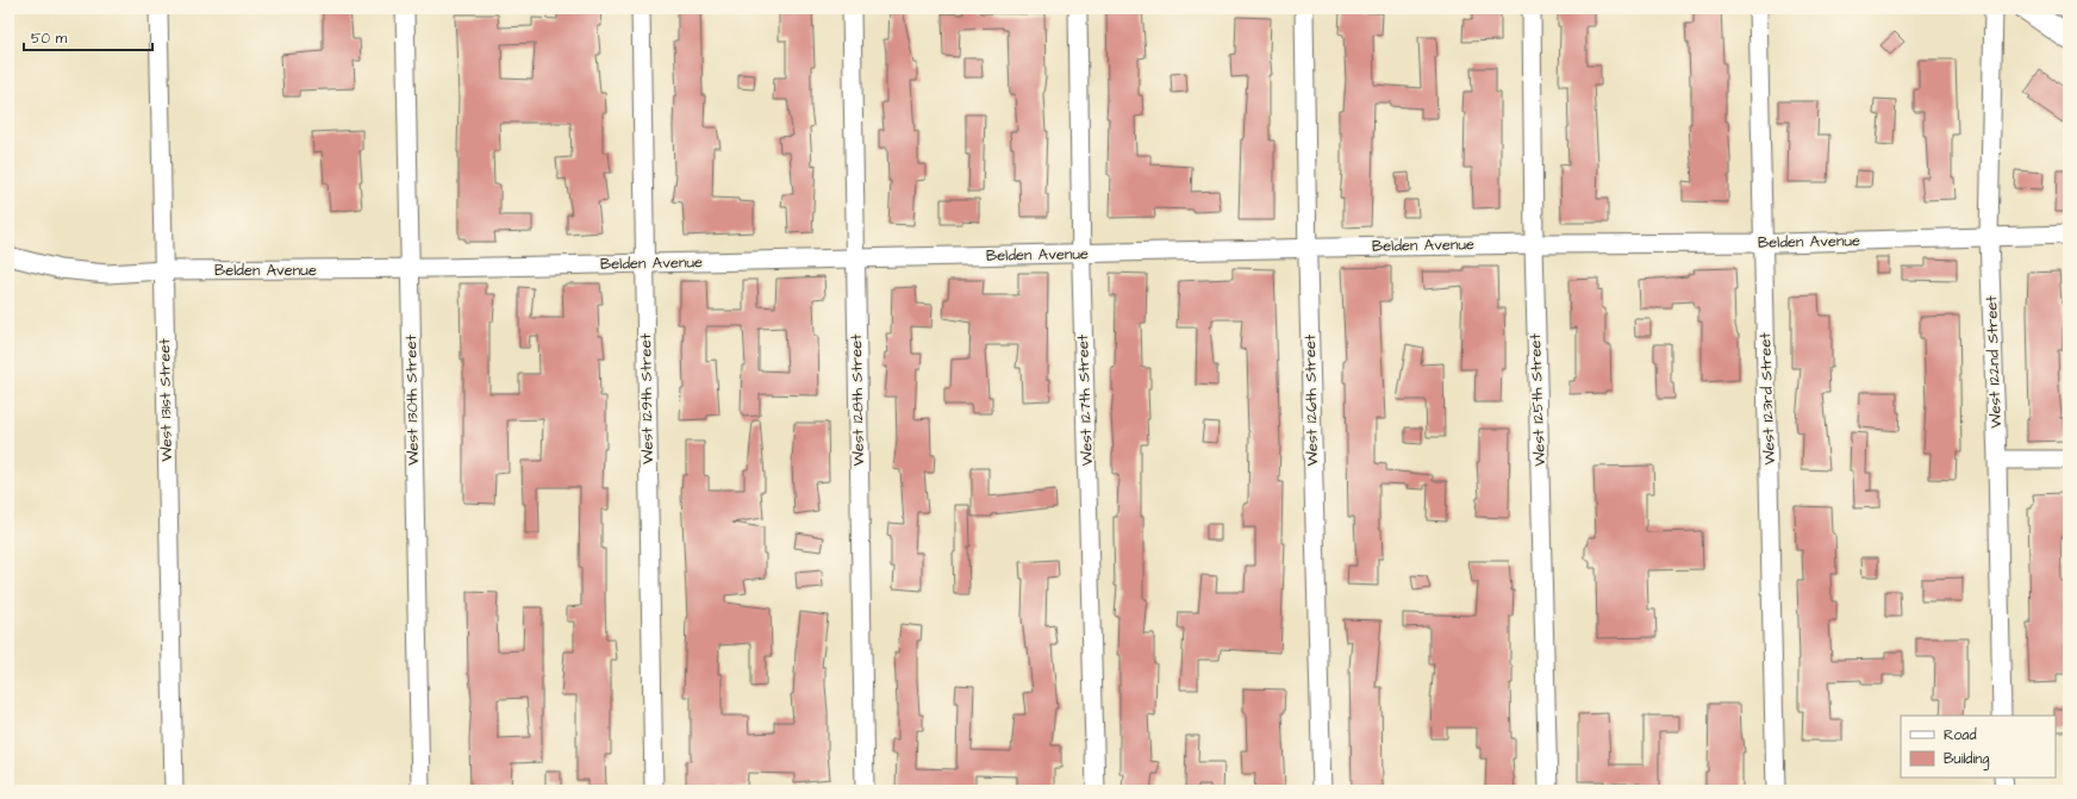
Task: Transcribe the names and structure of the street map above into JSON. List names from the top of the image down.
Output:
{
  "streets": {
    "street": [
      "Belden Avenue",
      "West 122nd Street",
      "West 129th Street",
      "West 123rd Street",
      "West 131st Street",
      "West 130th Street",
      "West 128th Street",
      "West 127th Street",
      "West 126th Street",
      "West 125th Street"
    ]
  },
  "crossings": [
    ["Belden Avenue", "West 122nd Street"],
    ["Belden Avenue", "West 129th Street"],
    ["Belden Avenue", "West 123rd Street"],
    ["Belden Avenue", "West 131st Street"],
    ["Belden Avenue", "West 130th Street"],
    ["Belden Avenue", "West 128th Street"],
    ["Belden Avenue", "West 127th Street"],
    ["Belden Avenue", "West 126th Street"],
    ["Belden Avenue", "West 125th Street"]
  ],
  "legend": ["Road", "Building"],
  "scale_bar": "50 m"
}
